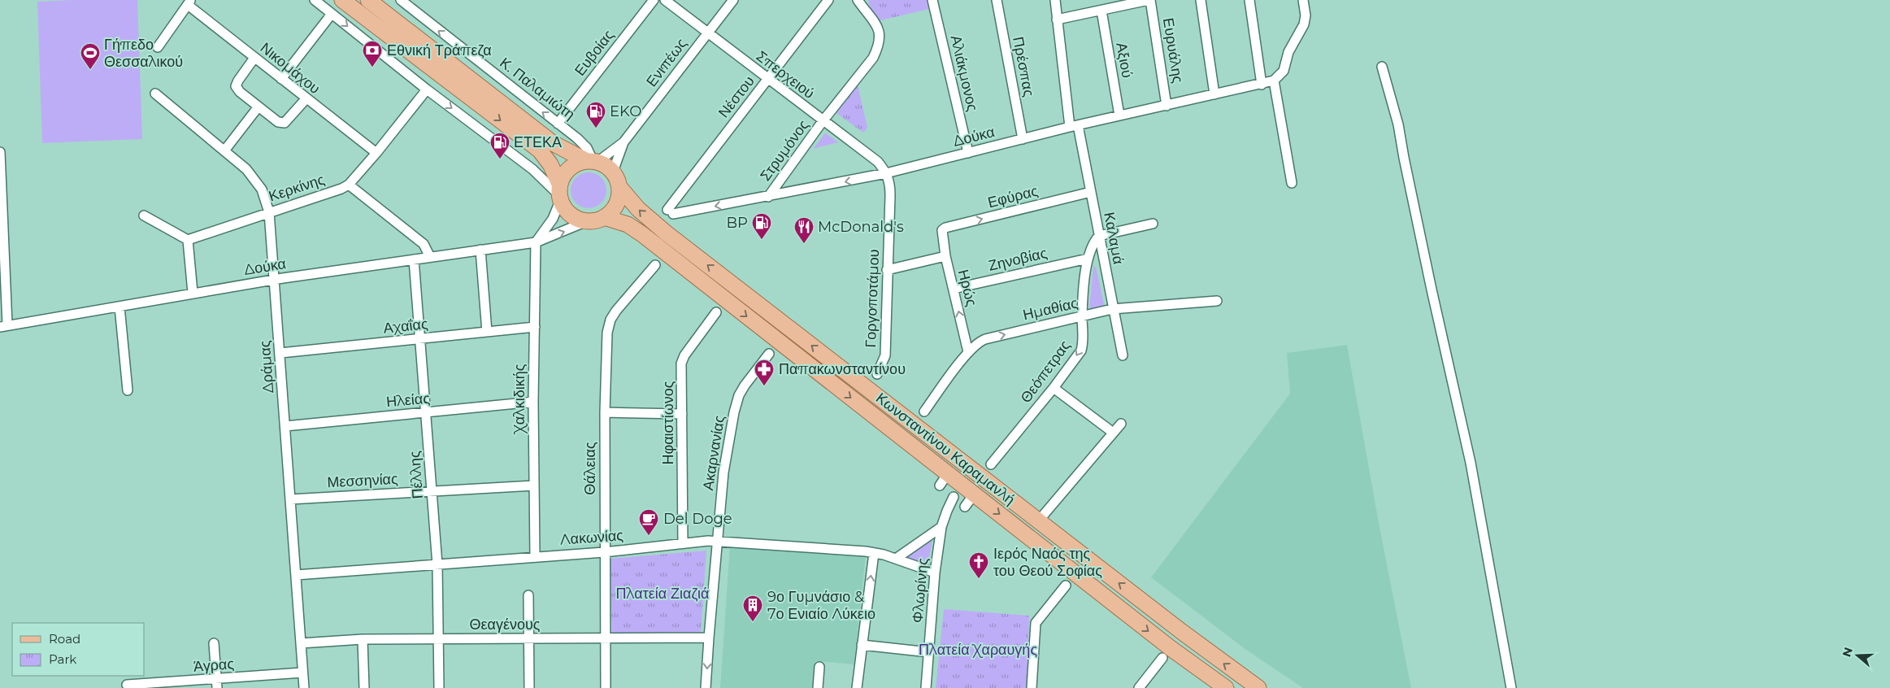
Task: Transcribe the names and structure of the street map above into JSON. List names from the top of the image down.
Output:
{
  "streets": {
    "main road": ["Κωνσταντίνου Καραμανλή"],
    "street": [
      "Ευρυάλης",
      "Ευβοίας",
      "Αξιού",
      "Ενιπέως",
      "Πρέσπας",
      "Νικομάχου",
      "Αλιάκμονος",
      "Σπερχειού",
      "Κ. Παλαμιώτη",
      "Νέστου",
      "Δούκα",
      "Στρυμόνος",
      "Κερκίνης",
      "Εφύρας",
      "Καλαμά",
      "Ζηνοβίας",
      "Ηρώς",
      "Γοργοποτάμου",
      "Ημαθίας",
      "Αχαΐας",
      "Δράμας",
      "Θεόπετρας",
      "Χαλκιδικής",
      "Ηλείας",
      "Ηφαιστίωνος",
      "Ακαρνανίας",
      "Θάλειας",
      "Πέλλης",
      "Μεσσηνίας",
      "Λακωνίας",
      "Φλωρίνης",
      "Θεαγένους",
      "Άγρας"
    ]
  },
  "crossings": [
    ["Ευρυάλης", "Δούκα"],
    ["Ευβοίας", "Κ. Παλαμιώτη"],
    ["Αξιού", "Δούκα"],
    ["Ενιπέως", "Σπερχειού"],
    ["Ενιπέως", "Κ. Παλαμιώτη"],
    ["Ενιπέως", "Δούκα"],
    ["Ενιπέως", "Κωνσταντίνου Καραμανλή"],
    ["Πρέσπας", "Δούκα"],
    ["Νικομάχου", "Κερκίνης"],
    ["Αλιάκμονος", "Δούκα"],
    ["Σπερχειού", "Νέστου"],
    ["Σπερχειού", "Δούκα"],
    ["Σπερχειού", "Στρυμόνος"],
    ["Σπερχειού", "Γοργοποτάμου"],
    ["Κ. Παλαμιώτη", "Δούκα"],
    ["Κ. Παλαμιώτη", "Κωνσταντίνου Καραμανλή"],
    ["Νέστου", "Δούκα"],
    ["Δούκα", "Στρυμόνος"],
    ["Δούκα", "Καλαμά"],
    ["Δούκα", "Γοργοποτάμου"],
    ["Δούκα", "Δράμας"],
    ["Δούκα", "Χαλκιδικής"],
    ["Δούκα", "Κωνσταντίνου Καραμανλή"],
    ["Δούκα", "Πέλλης"],
    ["Κερκίνης", "Δράμας"],
    ["Εφύρας", "Καλαμά"],
    ["Εφύρας", "Ηρώς"],
    ["Καλαμά", "Ημαθίας"],
    ["Καλαμά", "Θεόπετρας"],
    ["Ζηνοβίας", "Ηρώς"],
    ["Ζηνοβίας", "Θεόπετρας"],
    ["Ηρώς", "Ημαθίας"],
    ["Ημαθίας", "Θεόπετρας"],
    ["Αχαΐας", "Δράμας"],
    ["Αχαΐας", "Χαλκιδικής"],
    ["Αχαΐας", "Πέλλης"],
    ["Δράμας", "Ηλείας"],
    ["Δράμας", "Μεσσηνίας"],
    ["Δράμας", "Λακωνίας"],
    ["Δράμας", "Θεαγένους"],
    ["Δράμας", "Άγρας"],
    ["Χαλκιδικής", "Ηλείας"],
    ["Χαλκιδικής", "Μεσσηνίας"],
    ["Χαλκιδικής", "Λακωνίας"],
    ["Ηλείας", "Πέλλης"],
    ["Ηφαιστίωνος", "Λακωνίας"],
    ["Ακαρνανίας", "Λακωνίας"],
    ["Ακαρνανίας", "Θεαγένους"],
    ["Θάλειας", "Λακωνίας"],
    ["Θάλειας", "Θεαγένους"],
    ["Πέλλης", "Μεσσηνίας"],
    ["Πέλλης", "Λακωνίας"],
    ["Πέλλης", "Θεαγένους"],
    ["Λακωνίας", "Φλωρίνης"]
  ],
  "one_way": ["Εφύρας", "Ηρώς", "Ημαθίας"],
  "parks": ["Πλατεία Ζιαζιά", "Πλατεία Χαραυγής"],
  "places": {
    "bank": ["Εθνική Τράπεζα"],
    "sports": ["Γήπεδο Θεσσαλικού"],
    "fuel station": ["EKO", "ΕΤΕΚΑ", "BP"],
    "restaurant": ["McDonald's"],
    "pharmacy": ["Παπακωνσταντίνου"],
    "cafe": ["Del Doge"],
    "church": ["Ιερός Ναός της του Θεού Σοφίας"],
    "building": ["9ο Γυμνάσιο & 7ο Ενιαίο Λύκειο"]
  },
  "legend": ["Road", "Park"],
  "north": "left"
}
